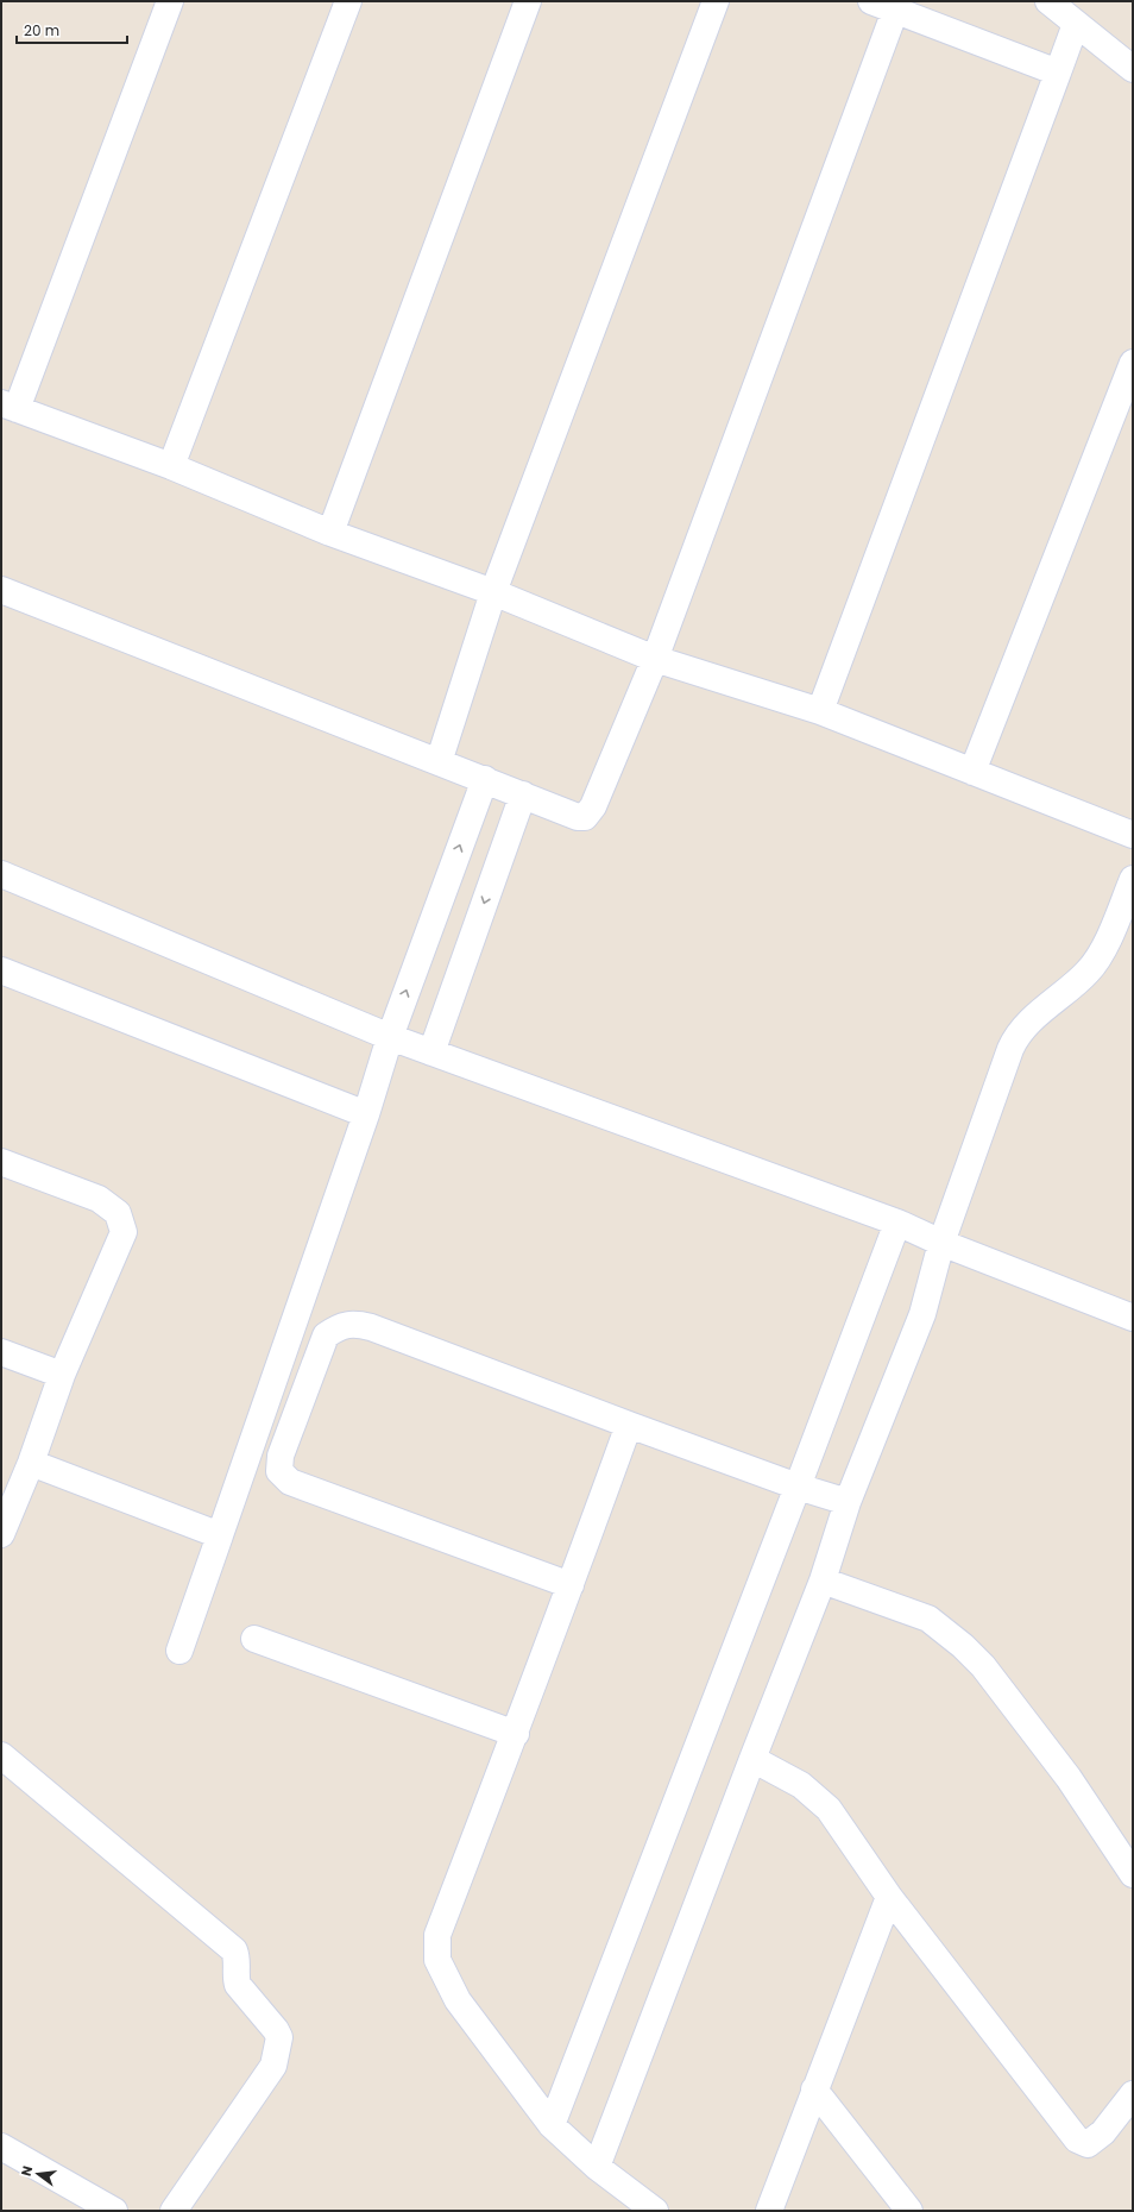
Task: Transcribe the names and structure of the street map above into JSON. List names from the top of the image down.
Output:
{
  "scale_bar": "20 m",
  "north": "left"
}
